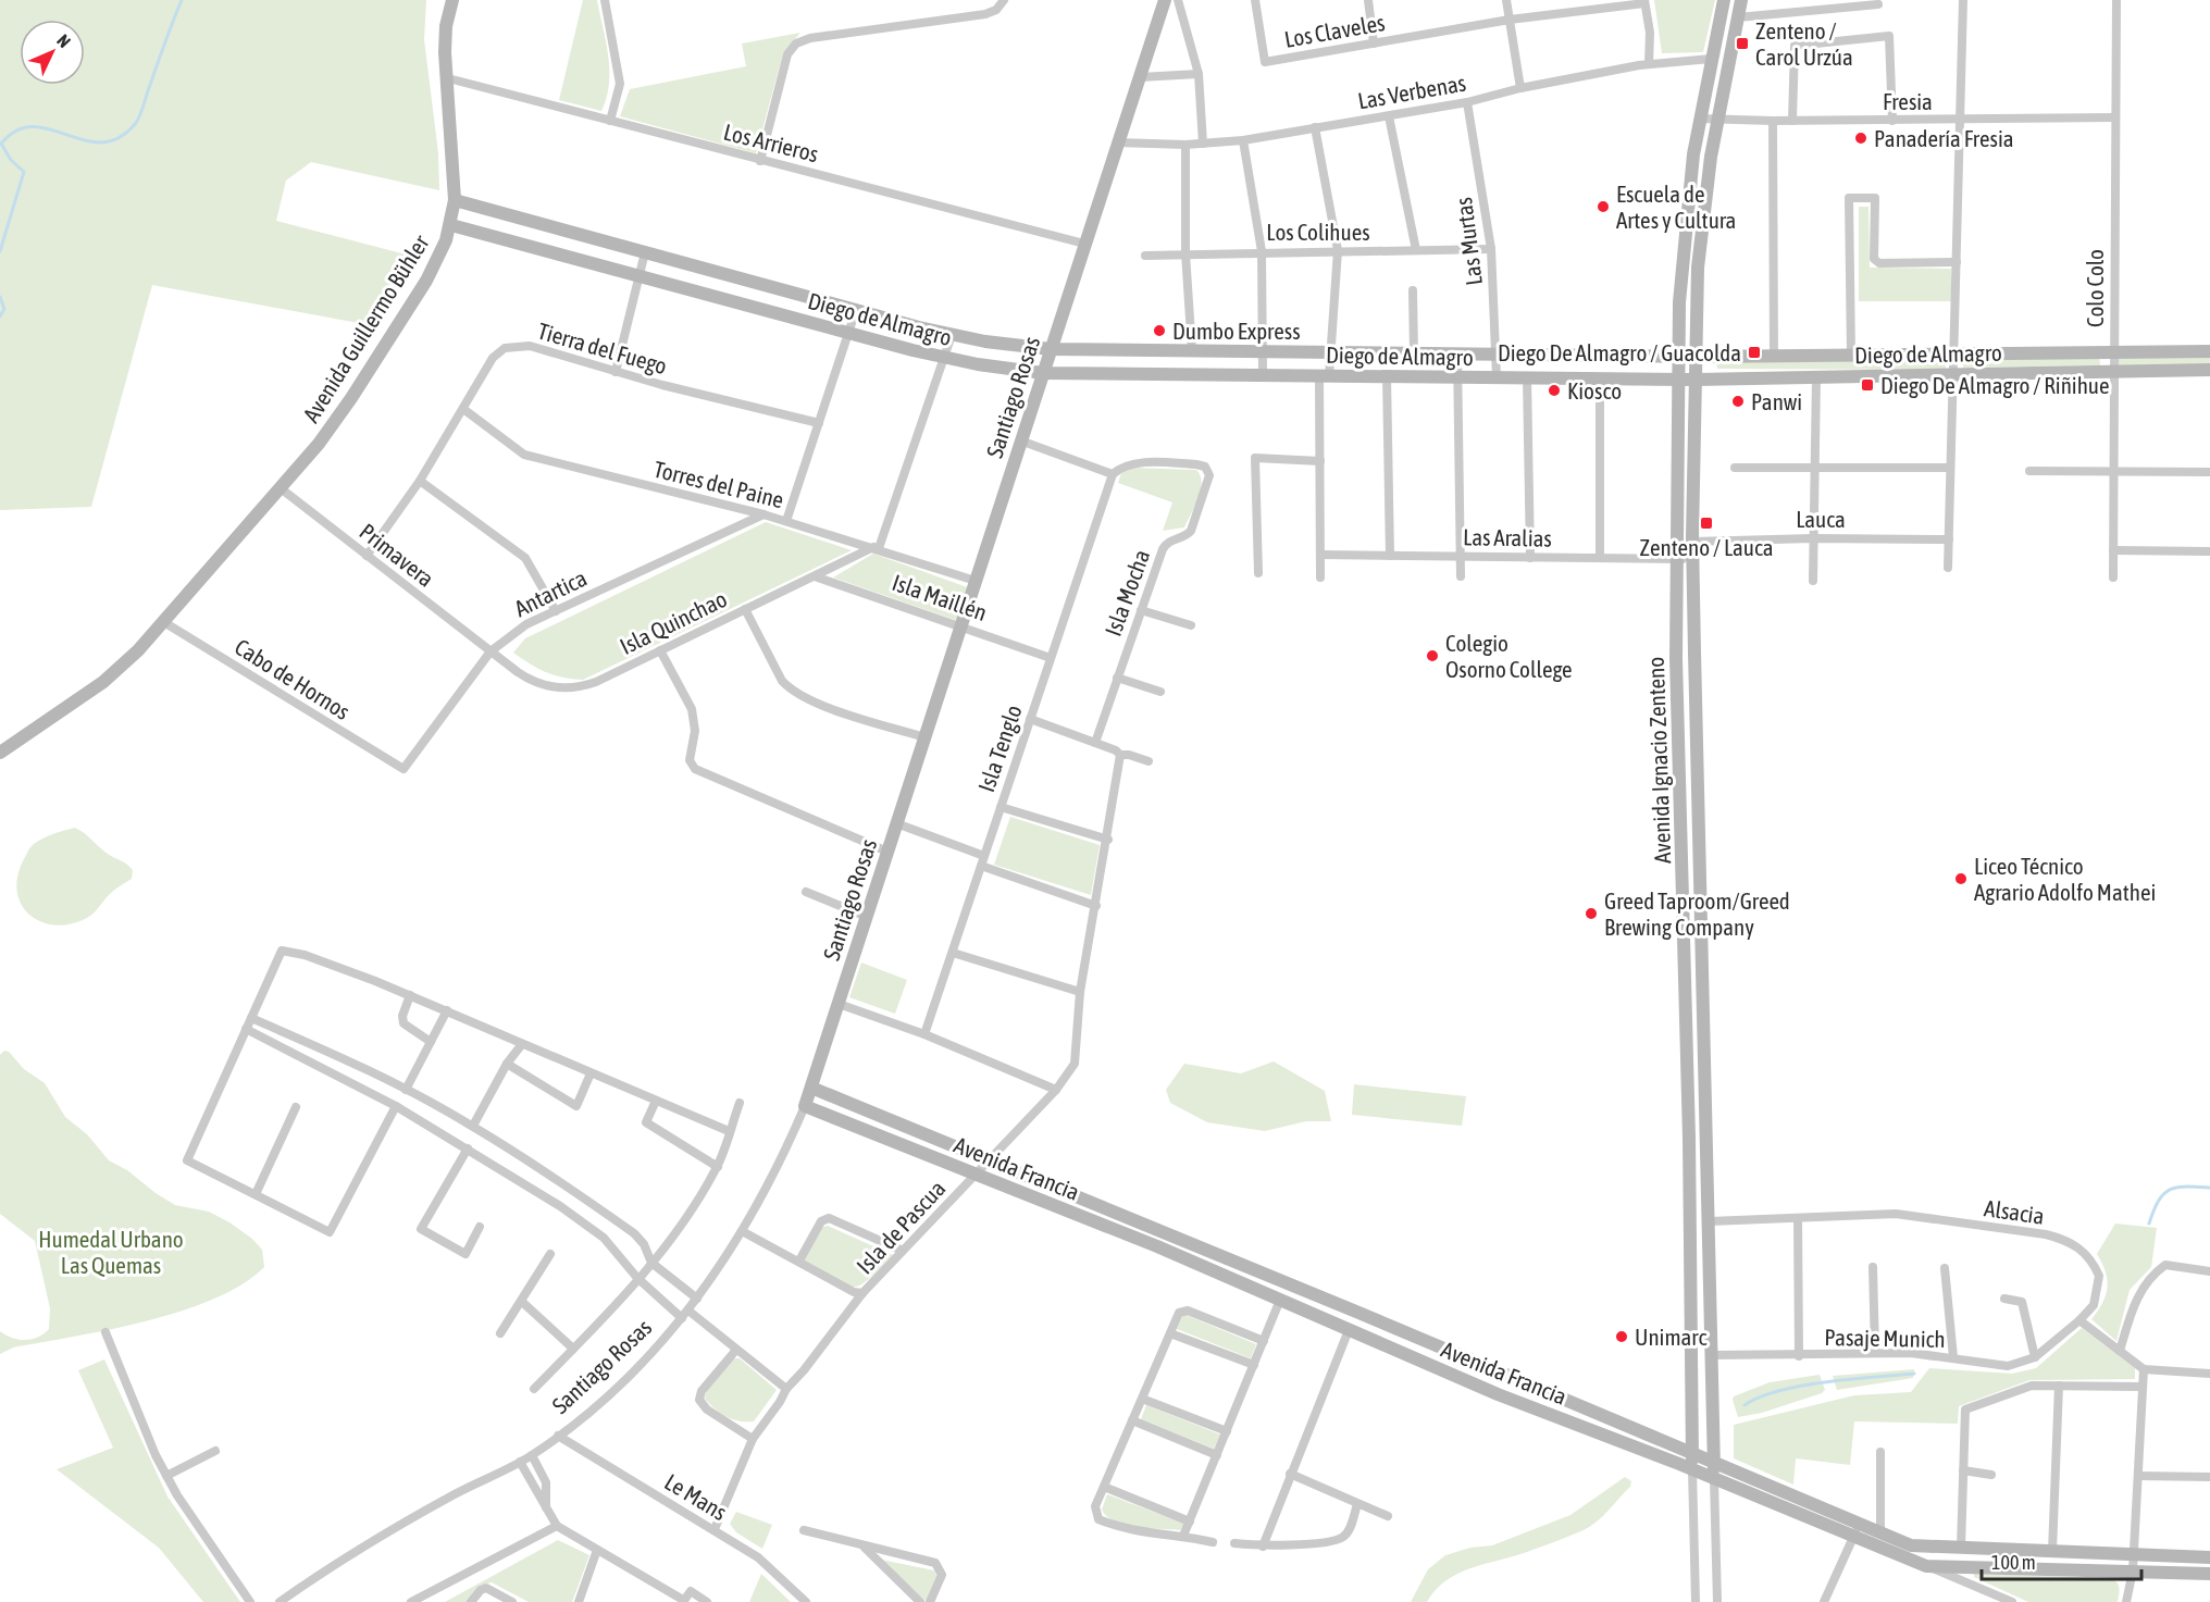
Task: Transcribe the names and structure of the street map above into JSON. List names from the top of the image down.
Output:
{
  "streets": {
    "main road": [
      "Diego de Almagro",
      "Avenida Guillermo Bühler",
      "Santiago Rosas",
      "Avenida Ignacio Zenteno",
      "Avenida Francia"
    ],
    "street": [
      "Los Claveles",
      "Las Verbenas",
      "Fresia",
      "Los Arrieros",
      "Los Colihues",
      "Las Murtas",
      "Colo Colo",
      "Tierra del Fuego",
      "Torres del Paine",
      "Lauca",
      "Las Aralias",
      "Primavera",
      "Antartica",
      "Isla Mocha",
      "Isla Maillén",
      "Isla Quinchao",
      "Cabo de Hornos",
      "Isla Tenglo",
      "Alsacia",
      "Isla de Pascua",
      "Pasaje Munich",
      "Le Mans"
    ]
  },
  "crossings": [
    ["Las Verbenas", "Las Murtas"],
    ["Las Verbenas", "Santiago Rosas"],
    ["Las Verbenas", "Avenida Ignacio Zenteno"],
    ["Fresia", "Colo Colo"],
    ["Fresia", "Avenida Ignacio Zenteno"],
    ["Los Arrieros", "Avenida Guillermo Bühler"],
    ["Los Arrieros", "Santiago Rosas"],
    ["Los Colihues", "Las Murtas"],
    ["Las Murtas", "Diego de Almagro"],
    ["Colo Colo", "Diego de Almagro"],
    ["Diego de Almagro", "Avenida Guillermo Bühler"],
    ["Diego de Almagro", "Santiago Rosas"],
    ["Diego de Almagro", "Avenida Ignacio Zenteno"],
    ["Avenida Guillermo Bühler", "Primavera"],
    ["Avenida Guillermo Bühler", "Cabo de Hornos"],
    ["Tierra del Fuego", "Torres del Paine"],
    ["Tierra del Fuego", "Primavera"],
    ["Santiago Rosas", "Torres del Paine"],
    ["Santiago Rosas", "Isla Maillén"],
    ["Santiago Rosas", "Avenida Francia"],
    ["Santiago Rosas", "Le Mans"],
    ["Torres del Paine", "Antartica"],
    ["Torres del Paine", "Isla Quinchao"],
    ["Lauca", "Avenida Ignacio Zenteno"],
    ["Las Aralias", "Avenida Ignacio Zenteno"],
    ["Primavera", "Antartica"],
    ["Primavera", "Isla Quinchao"],
    ["Antartica", "Isla Quinchao"],
    ["Antartica", "Cabo de Hornos"],
    ["Isla Mocha", "Isla Tenglo"],
    ["Isla Maillén", "Isla Quinchao"],
    ["Isla Maillén", "Isla Tenglo"],
    ["Avenida Ignacio Zenteno", "Avenida Francia"],
    ["Avenida Ignacio Zenteno", "Alsacia"],
    ["Avenida Ignacio Zenteno", "Pasaje Munich"],
    ["Avenida Francia", "Isla de Pascua"],
    ["Alsacia", "Pasaje Munich"],
    ["Isla de Pascua", "Le Mans"]
  ],
  "parks": ["Humedal Urbano Las Quemas"],
  "places": {
    "transit": [
      "Zenteno / Carol Urzúa",
      "Diego De Almagro / Guacolda",
      "Diego De Almagro / Riñihue",
      "Zenteno / Lauca"
    ],
    "other": [
      "Panadería Fresia",
      "Escuela de Artes y Cultura",
      "Dumbo Express",
      "Kiosco",
      "Panwi",
      "Colegio Osorno College",
      "Liceo Técnico Agrario Adolfo Mathei",
      "Greed Taproom/Greed Brewing Company",
      "Unimarc"
    ]
  },
  "scale_bar": "100 m",
  "north": "top right"
}
